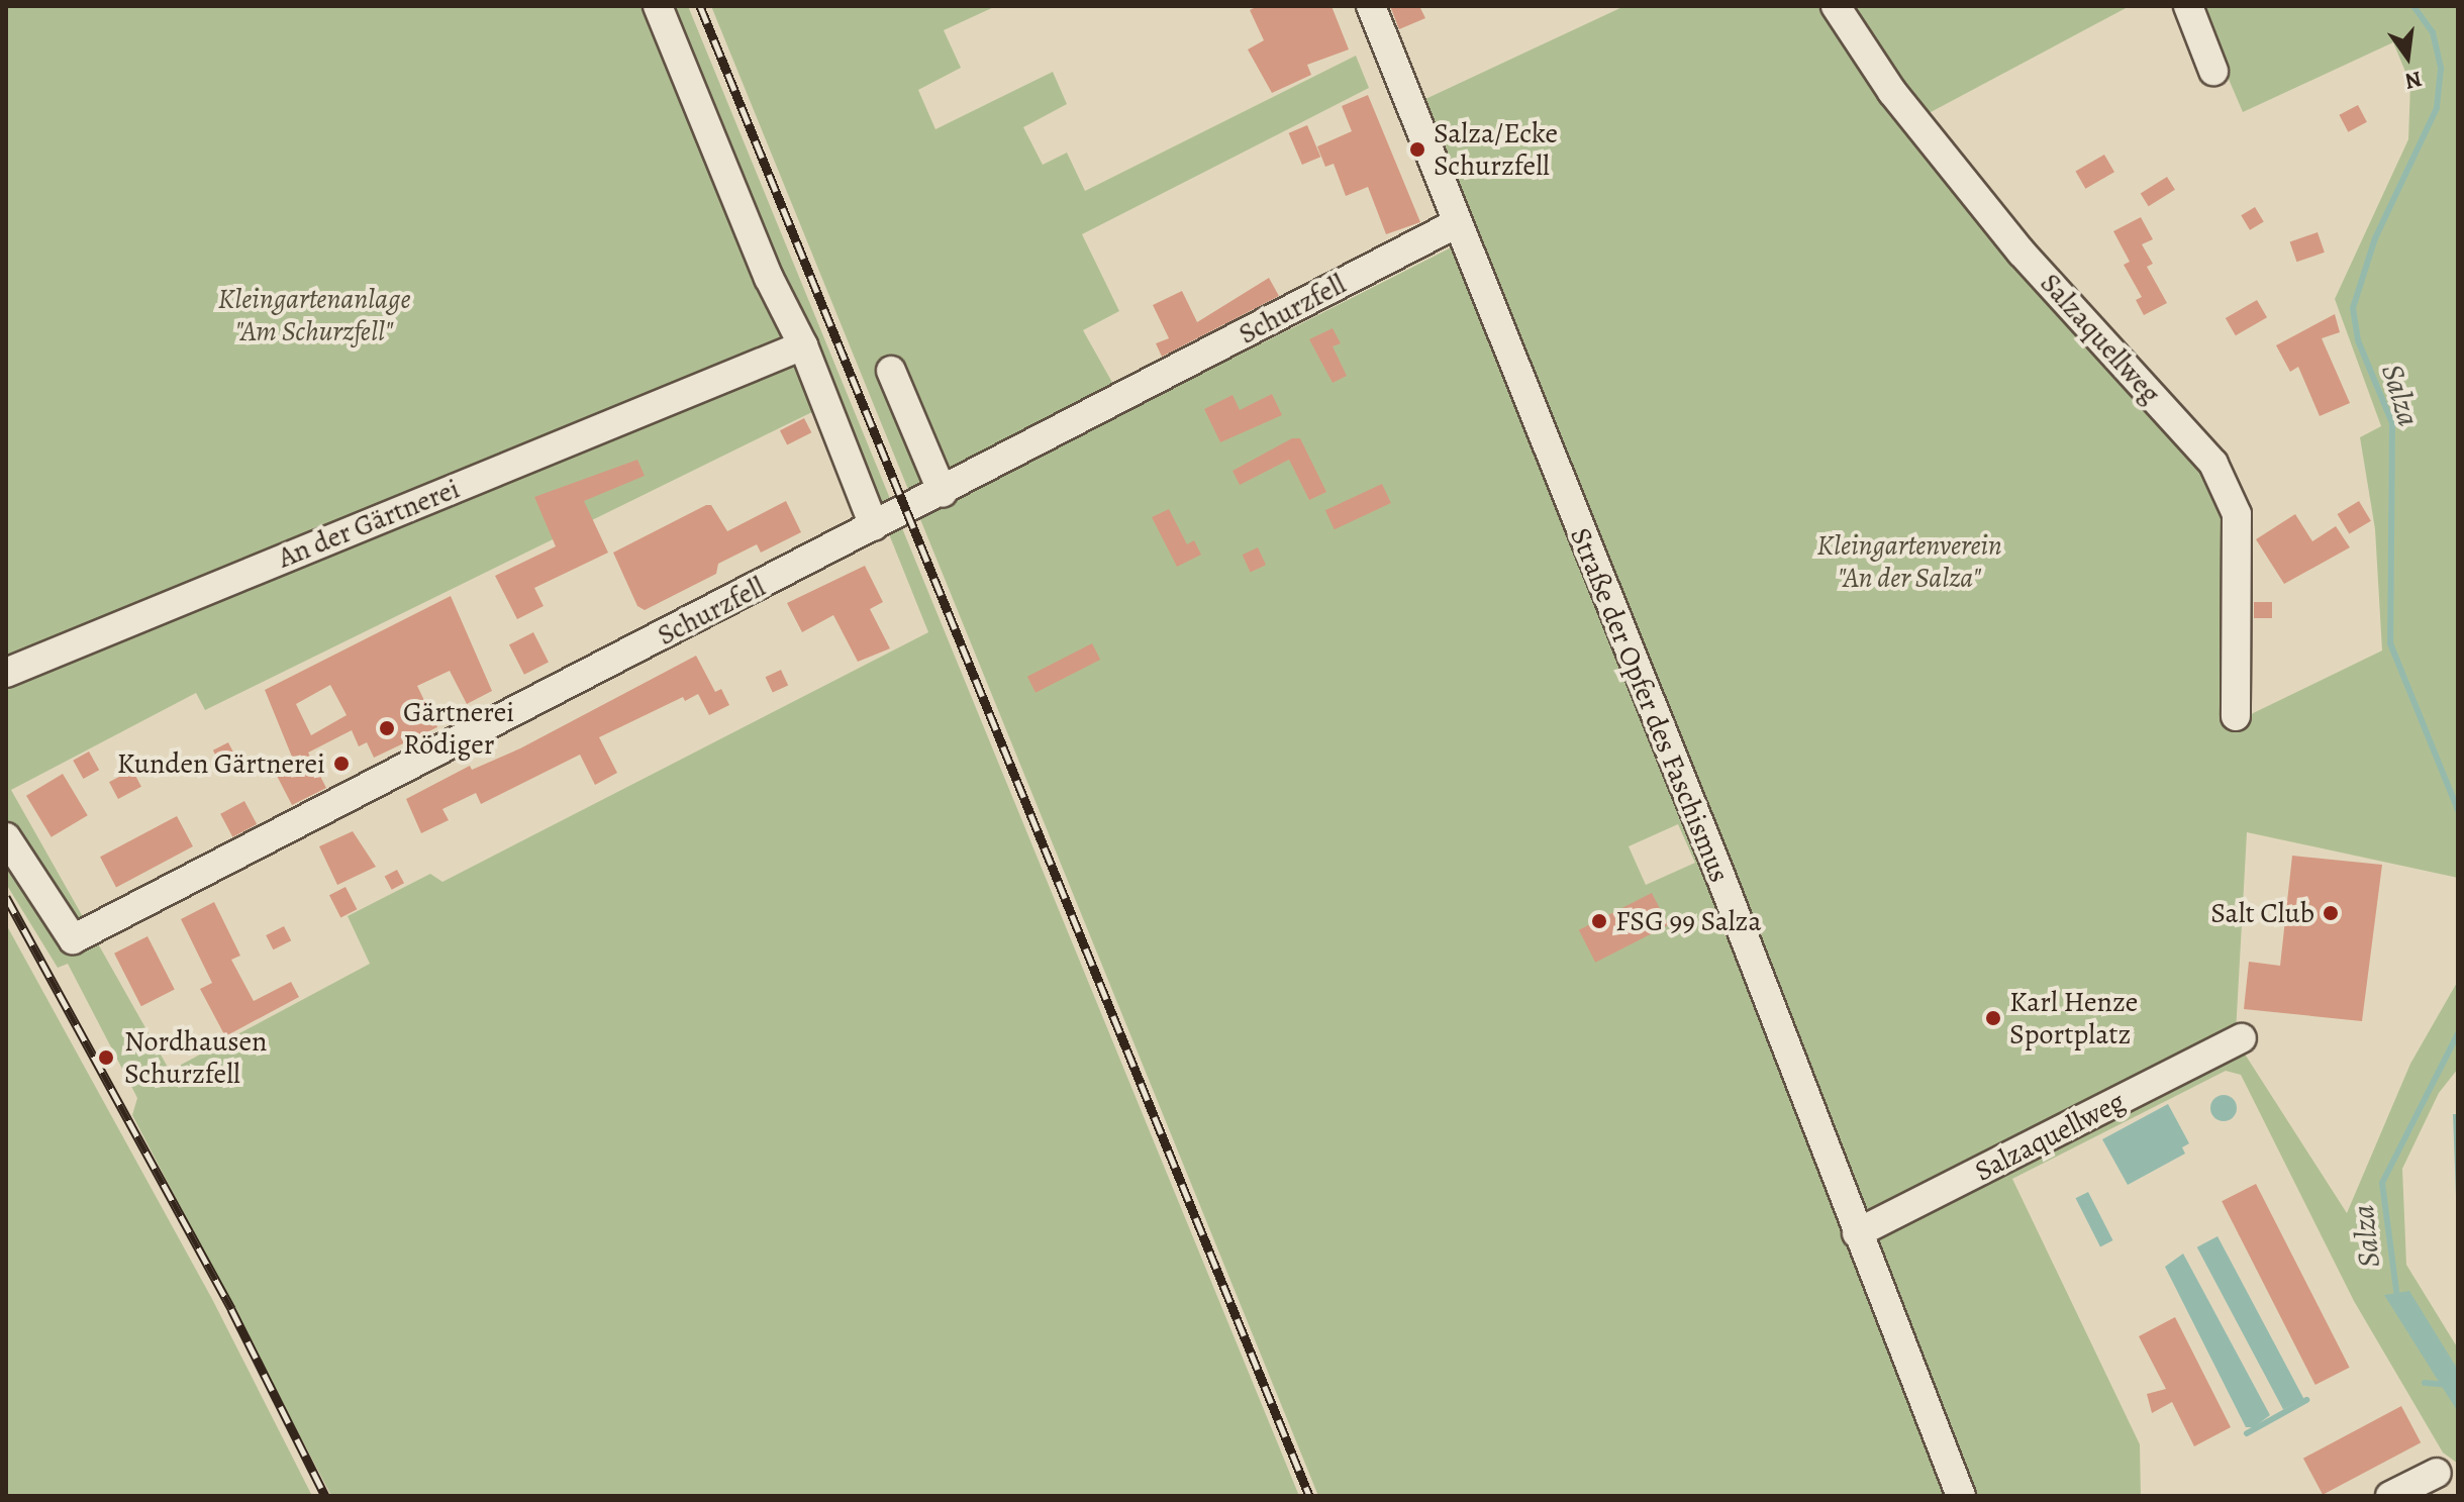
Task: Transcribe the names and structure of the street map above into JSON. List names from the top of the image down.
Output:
{
  "streets": {
    "street": [
      "Schurzfell",
      "Salzaquellweg",
      "An der Gärtnerei",
      "Straße der Opfer des Faschismus"
    ]
  },
  "crossings": [
    ["Schurzfell", "Straße der Opfer des Faschismus"],
    ["Salzaquellweg", "Straße der Opfer des Faschismus"]
  ],
  "water": ["Salza"],
  "parks": ["Kleingartenanlage \"Am Schurzfell\"", "Kleingartenverein \"An der Salza\""],
  "places": [
    "Salza/Ecke Schurzfell",
    "Gärtnerei Rödiger",
    "Kunden Gärtnerei",
    "Salt Club",
    "FSG 99 Salza",
    "Karl Henze Sportplatz",
    "Nordhausen Schurzfell"
  ],
  "north": "bottom"
}
